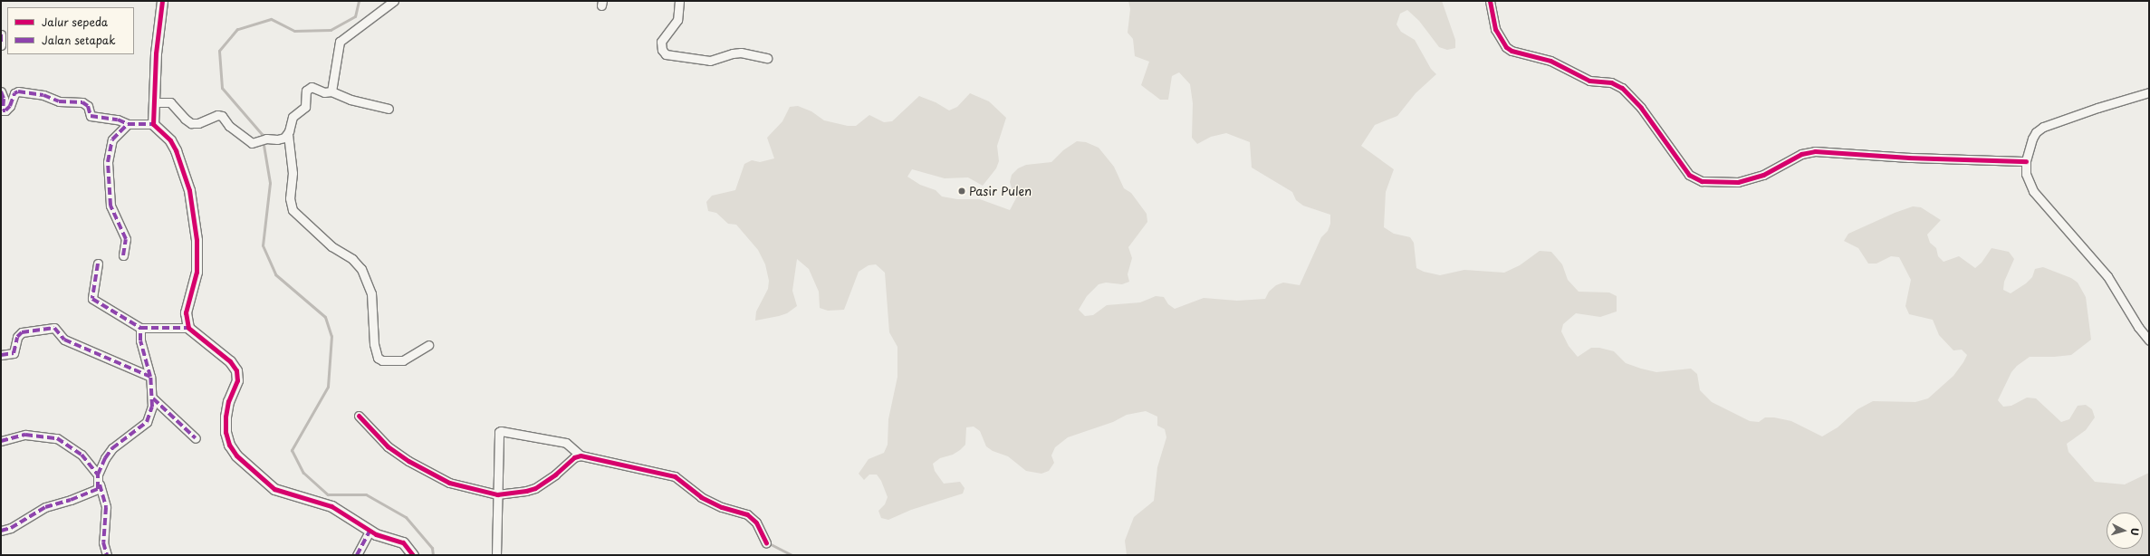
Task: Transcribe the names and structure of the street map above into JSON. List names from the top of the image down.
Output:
{
  "places": ["Pasir Pulen"],
  "legend": ["Jalur sepeda", "Jalan setapak"],
  "north": "right"
}
